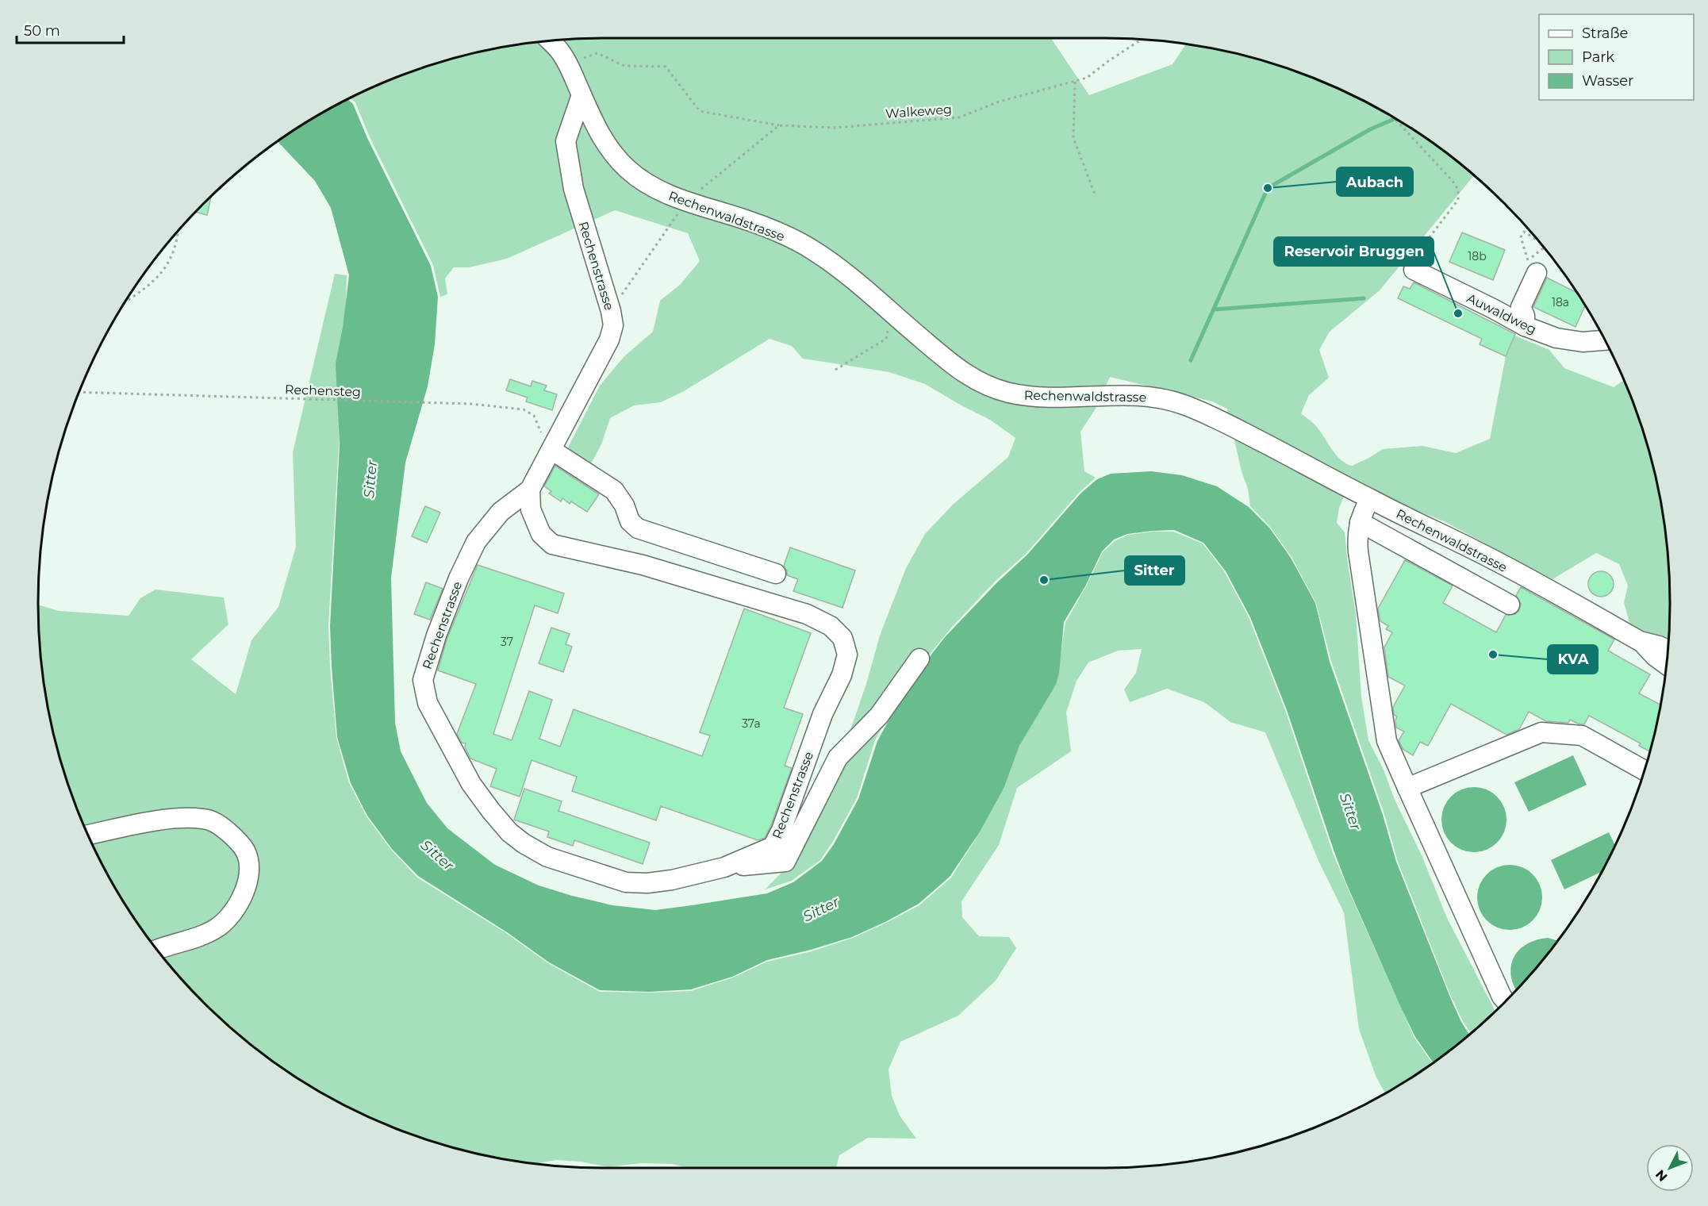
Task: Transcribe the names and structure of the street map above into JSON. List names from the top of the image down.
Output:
{
  "streets": {
    "street": ["Rechenwaldstrasse", "Rechenstrasse", "Auwaldweg"],
    "path": ["Walkeweg", "Rechensteg"]
  },
  "crossings": [
    ["Rechenwaldstrasse", "Rechenstrasse"],
    ["Rechenstrasse", "Rechensteg"]
  ],
  "water": ["Sitter"],
  "places": [
    "Aubach",
    "Reservoir Bruggen",
    "Sitter",
    "KVA"
  ],
  "house_numbers": [
    "18b",
    "18a",
    "37",
    "37a"
  ],
  "legend": ["Straße", "Park", "Wasser"],
  "scale_bar": "50 m",
  "north": "bottom left"
}
